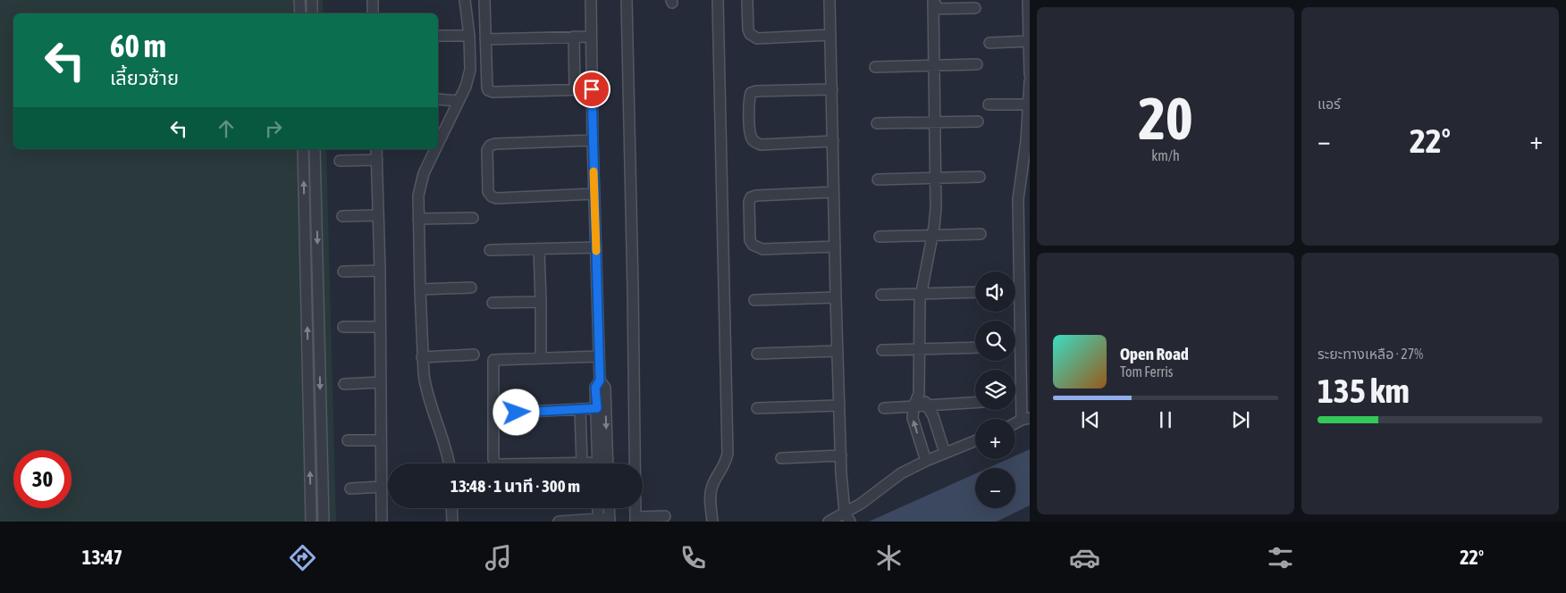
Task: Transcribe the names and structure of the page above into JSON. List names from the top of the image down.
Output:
{
  "page": {
    "tile": [
      ["20", "km/h"],
      "แอร์",
      ["ระยะทางเหลือ · 27%", "135 km"]
    ],
    "turn": ["60 m", "เลี้ยวซ้าย"],
    "heat": ["−", "22°", "+"],
    "map_buttons": ["+", "−"],
    "song": ["Open Road", "Tom Ferris"],
    "limit": "30",
    "trip": "13:48 · 1 นาที · 300 m",
    "tabs": ["13:47", "22°"]
  }
}
